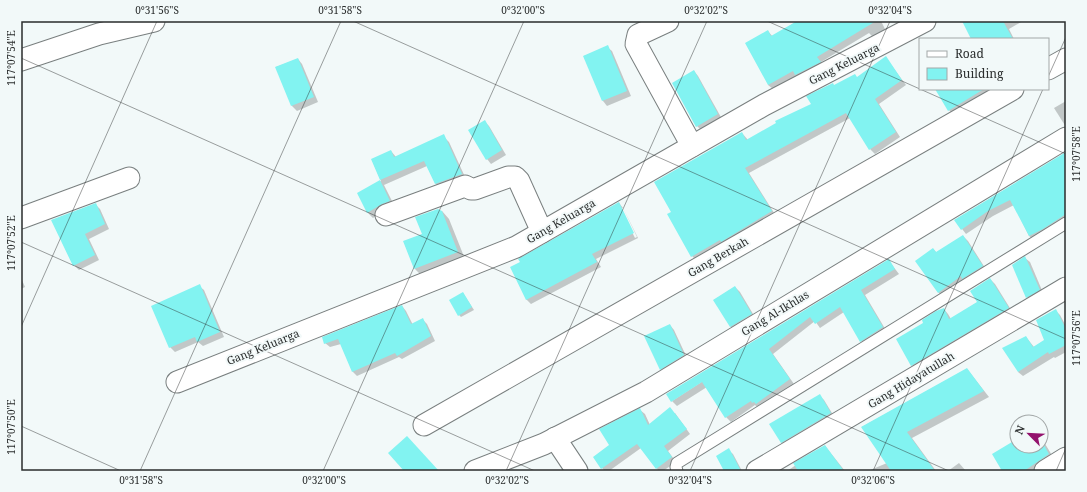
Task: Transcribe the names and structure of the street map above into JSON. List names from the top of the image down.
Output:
{
  "streets": {
    "street": [
      "Gang Keluarga",
      "Gang Berkah",
      "Gang Al-Ikhlas",
      "Gang Hidayatullah"
    ]
  },
  "legend": ["Road", "Building"],
  "north": "top left",
  "coordinates": [
    "0°31'56\"S",
    "0°31'58\"S",
    "0°32'00\"S",
    "0°32'02\"S",
    "0°32'04\"S",
    "117°07'54\"E",
    "117°07'58\"E",
    "117°07'52\"E",
    "117°07'56\"E",
    "117°07'50\"E",
    "0°32'06\"S"
  ]
}
